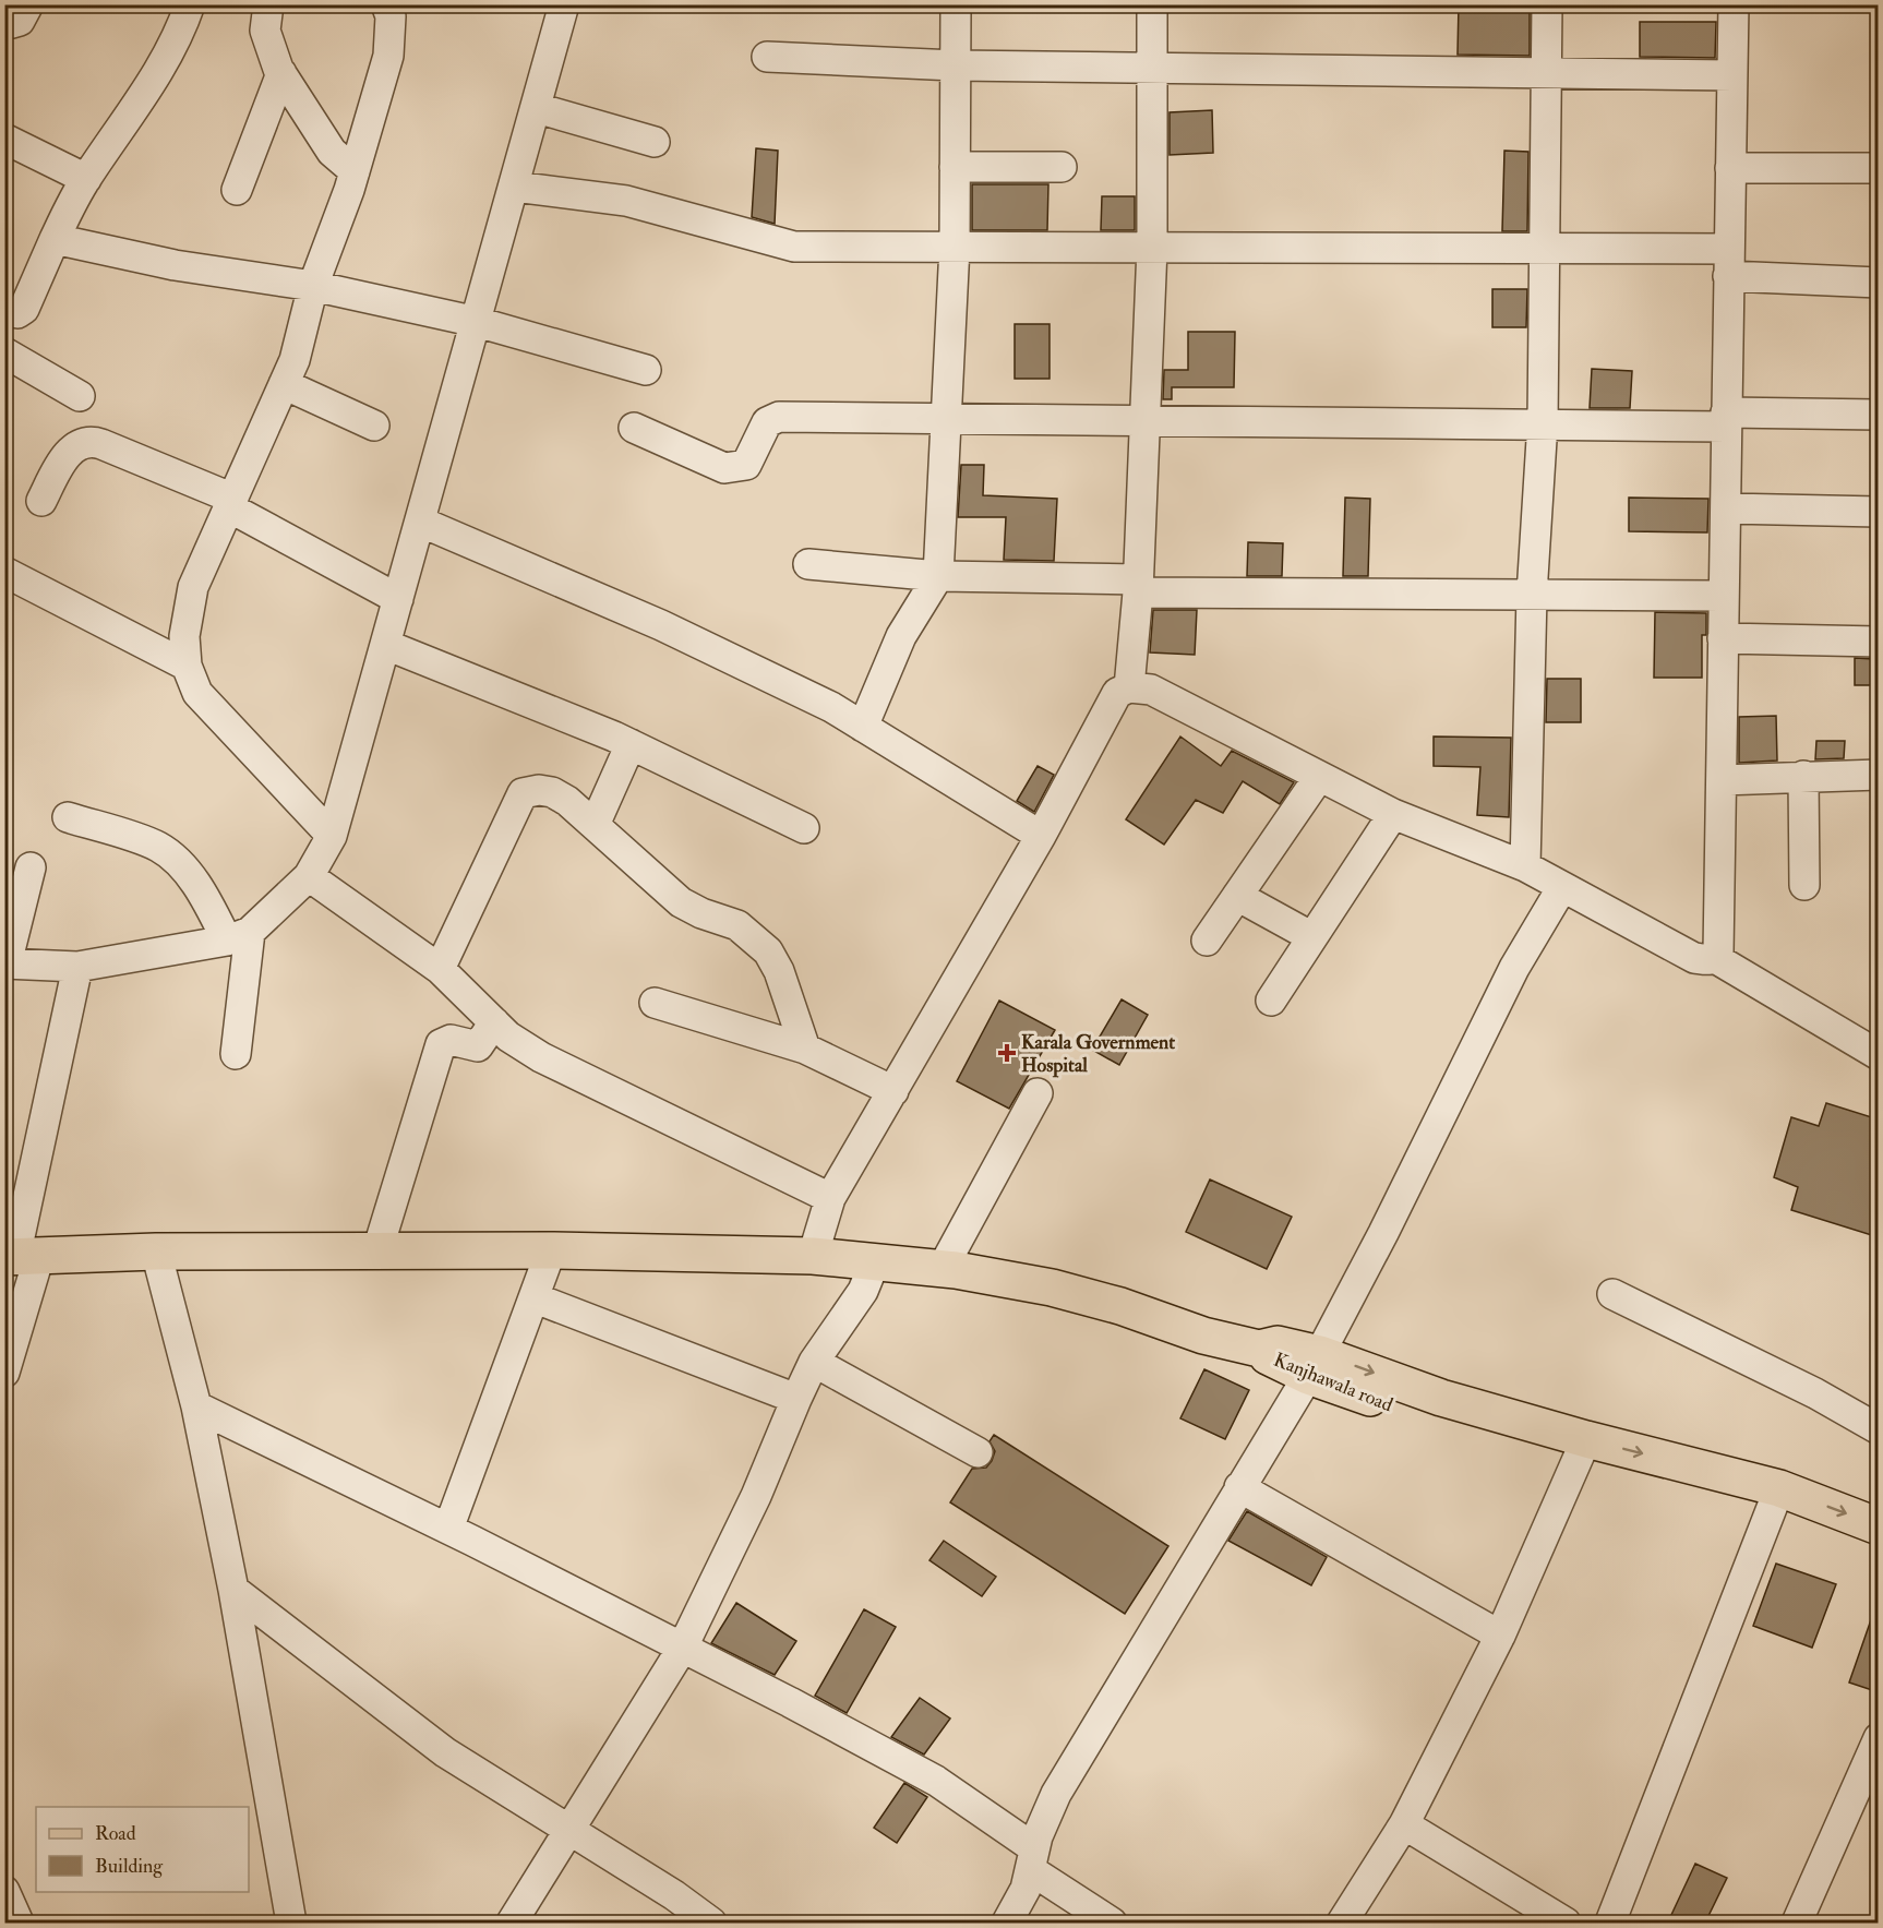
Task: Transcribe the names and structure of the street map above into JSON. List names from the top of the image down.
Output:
{
  "streets": {
    "main road": ["Kanjhawala road"]
  },
  "places": {
    "health": ["Karala Government Hospital"]
  },
  "legend": ["Road", "Building"]
}
